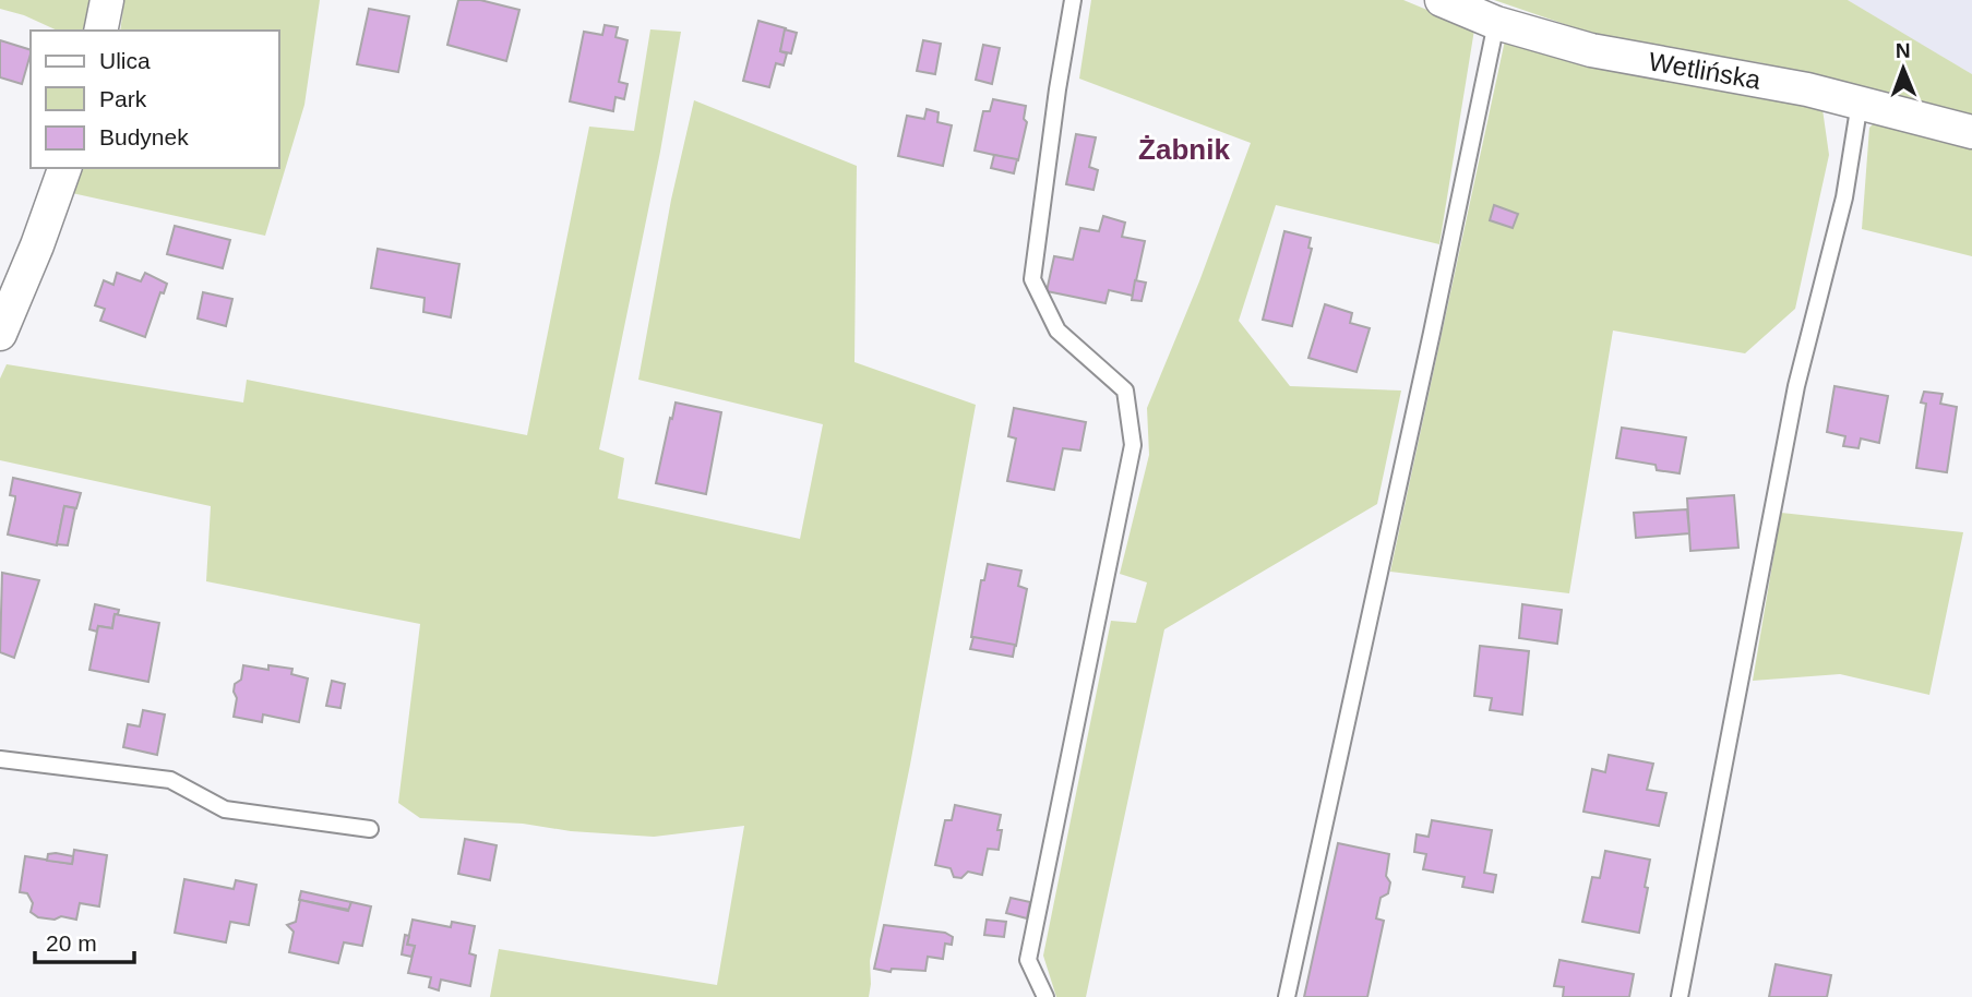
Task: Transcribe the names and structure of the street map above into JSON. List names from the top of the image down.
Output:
{
  "streets": {
    "street": ["Wetlińska"]
  },
  "districts": ["Żabnik"],
  "legend": ["Ulica", "Park", "Budynek"],
  "scale_bar": "20 m",
  "north": "top"
}
